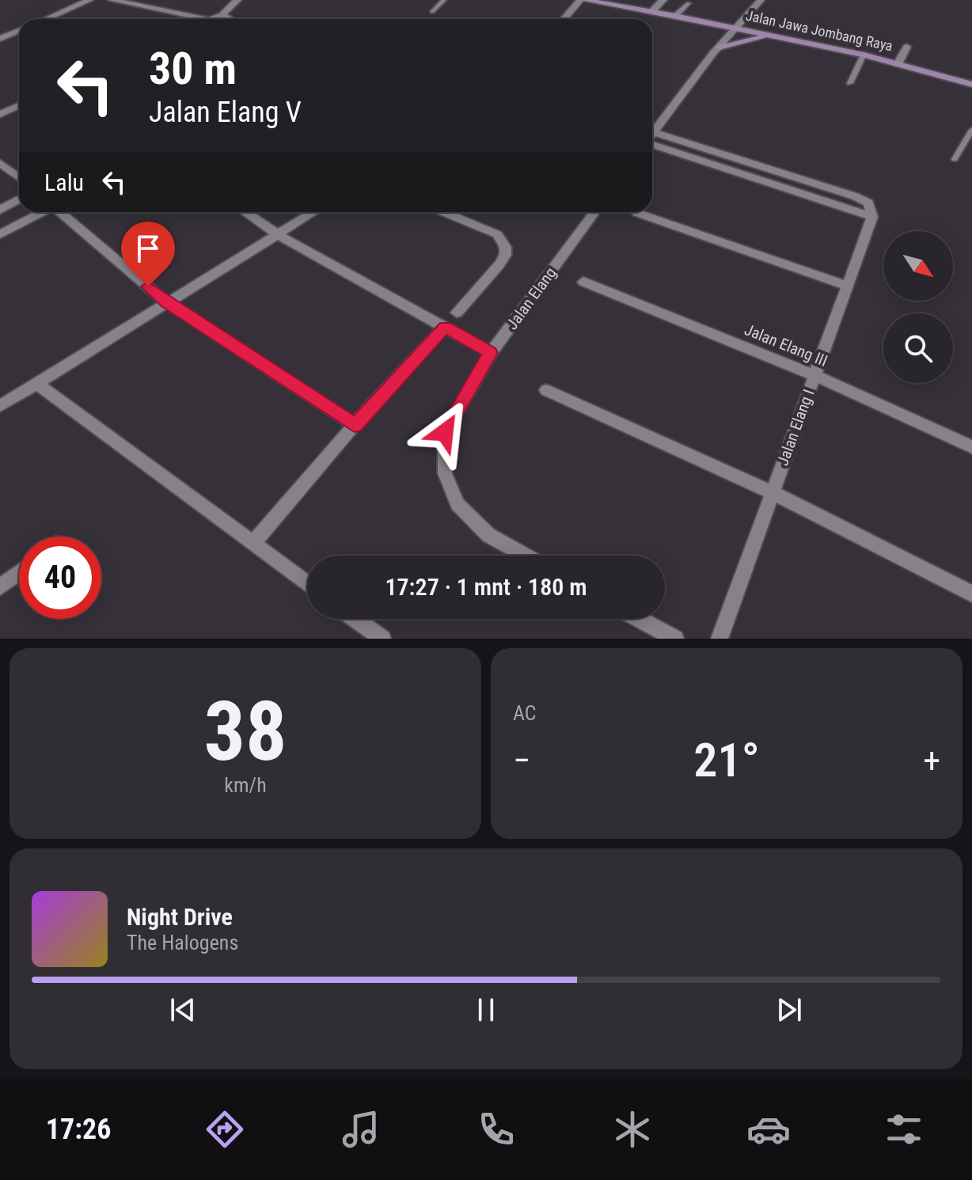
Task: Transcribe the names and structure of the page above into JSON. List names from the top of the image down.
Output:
{
  "streets": {
    "main road": ["Jalan Jawa Jombang Raya"],
    "street": ["Jalan Elang", "Jalan Elang III", "Jalan Elang I"]
  },
  "crossings": [
    ["Jalan Elang III", "Jalan Elang I"]
  ],
  "north": "bottom right",
  "page": {
    "turn": ["30 m", "Jalan Elang V"],
    "then": "Lalu",
    "limit": "40",
    "trip": "17:27 · 1 mnt · 180 m",
    "tile": [
      ["38", "km/h"],
      "AC"
    ],
    "heat": ["−", "21°", "+"],
    "song": ["Night Drive", "The Halogens"],
    "tabs": "17:26"
  }
}
